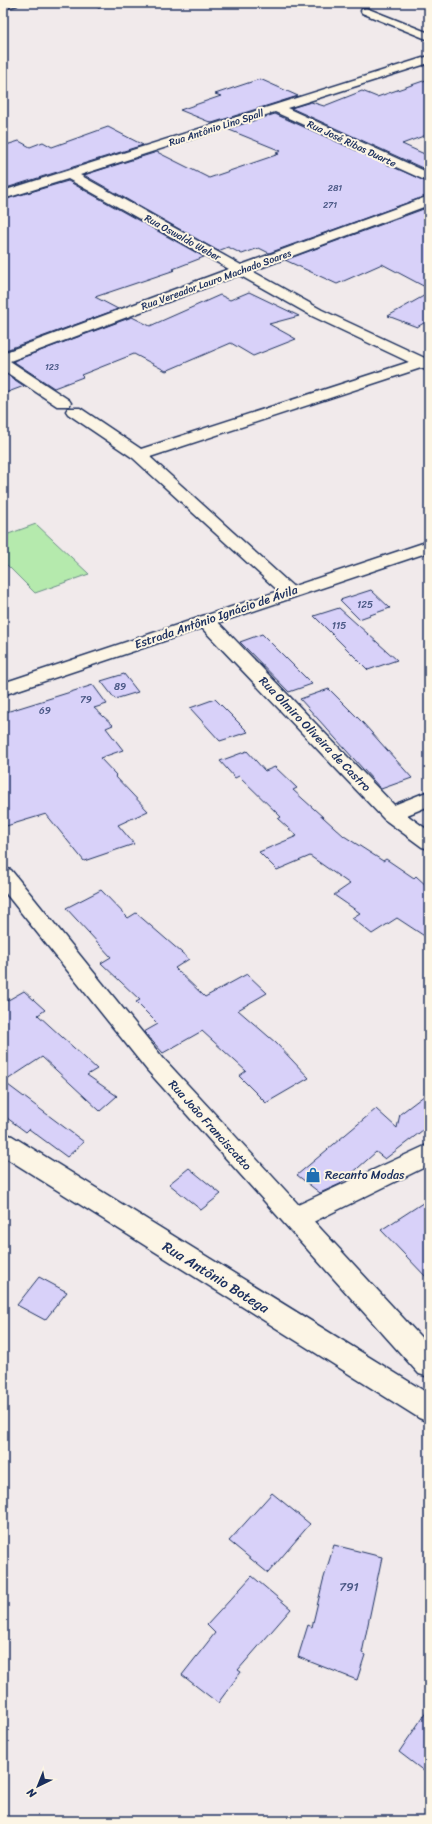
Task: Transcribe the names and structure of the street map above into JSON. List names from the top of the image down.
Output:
{
  "streets": {
    "street": [
      "Rua Antônio Lino Spall",
      "Rua José Ribas Duarte",
      "Rua Oswaldo Weber",
      "Rua Vereador Lauro Machado Soares",
      "Estrada Antônio Ignácio de Ávila",
      "Rua Olmiro Oliveira de Castro",
      "Rua João Franciscatto",
      "Rua Antônio Botega"
    ]
  },
  "crossings": [
    ["Rua Antônio Lino Spall", "Rua José Ribas Duarte"],
    ["Rua Antônio Lino Spall", "Rua Oswaldo Weber"],
    ["Rua Oswaldo Weber", "Rua Vereador Lauro Machado Soares"],
    ["Estrada Antônio Ignácio de Ávila", "Rua Olmiro Oliveira de Castro"]
  ],
  "places": {
    "shop": ["Recanto Modas"]
  },
  "house_numbers": [
    "281",
    "271",
    "123",
    "125",
    "115",
    "89",
    "79",
    "69",
    "791"
  ],
  "north": "bottom left"
}
